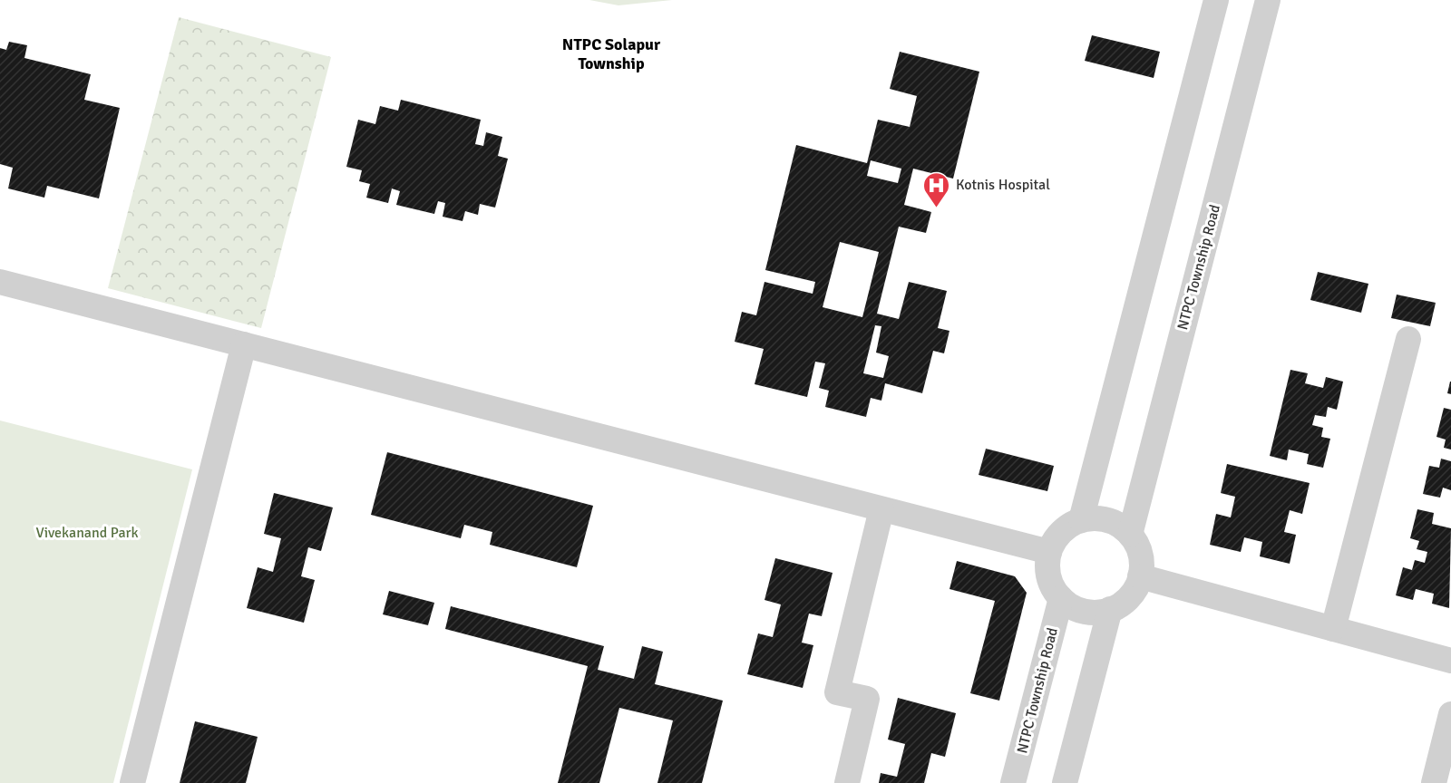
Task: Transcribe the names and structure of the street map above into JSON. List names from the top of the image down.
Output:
{
  "streets": {
    "street": ["NTPC Township Road"]
  },
  "districts": ["NTPC Solapur Township"],
  "parks": ["Vivekanand Park"],
  "places": {
    "hospital": ["Kotnis Hospital"]
  }
}
